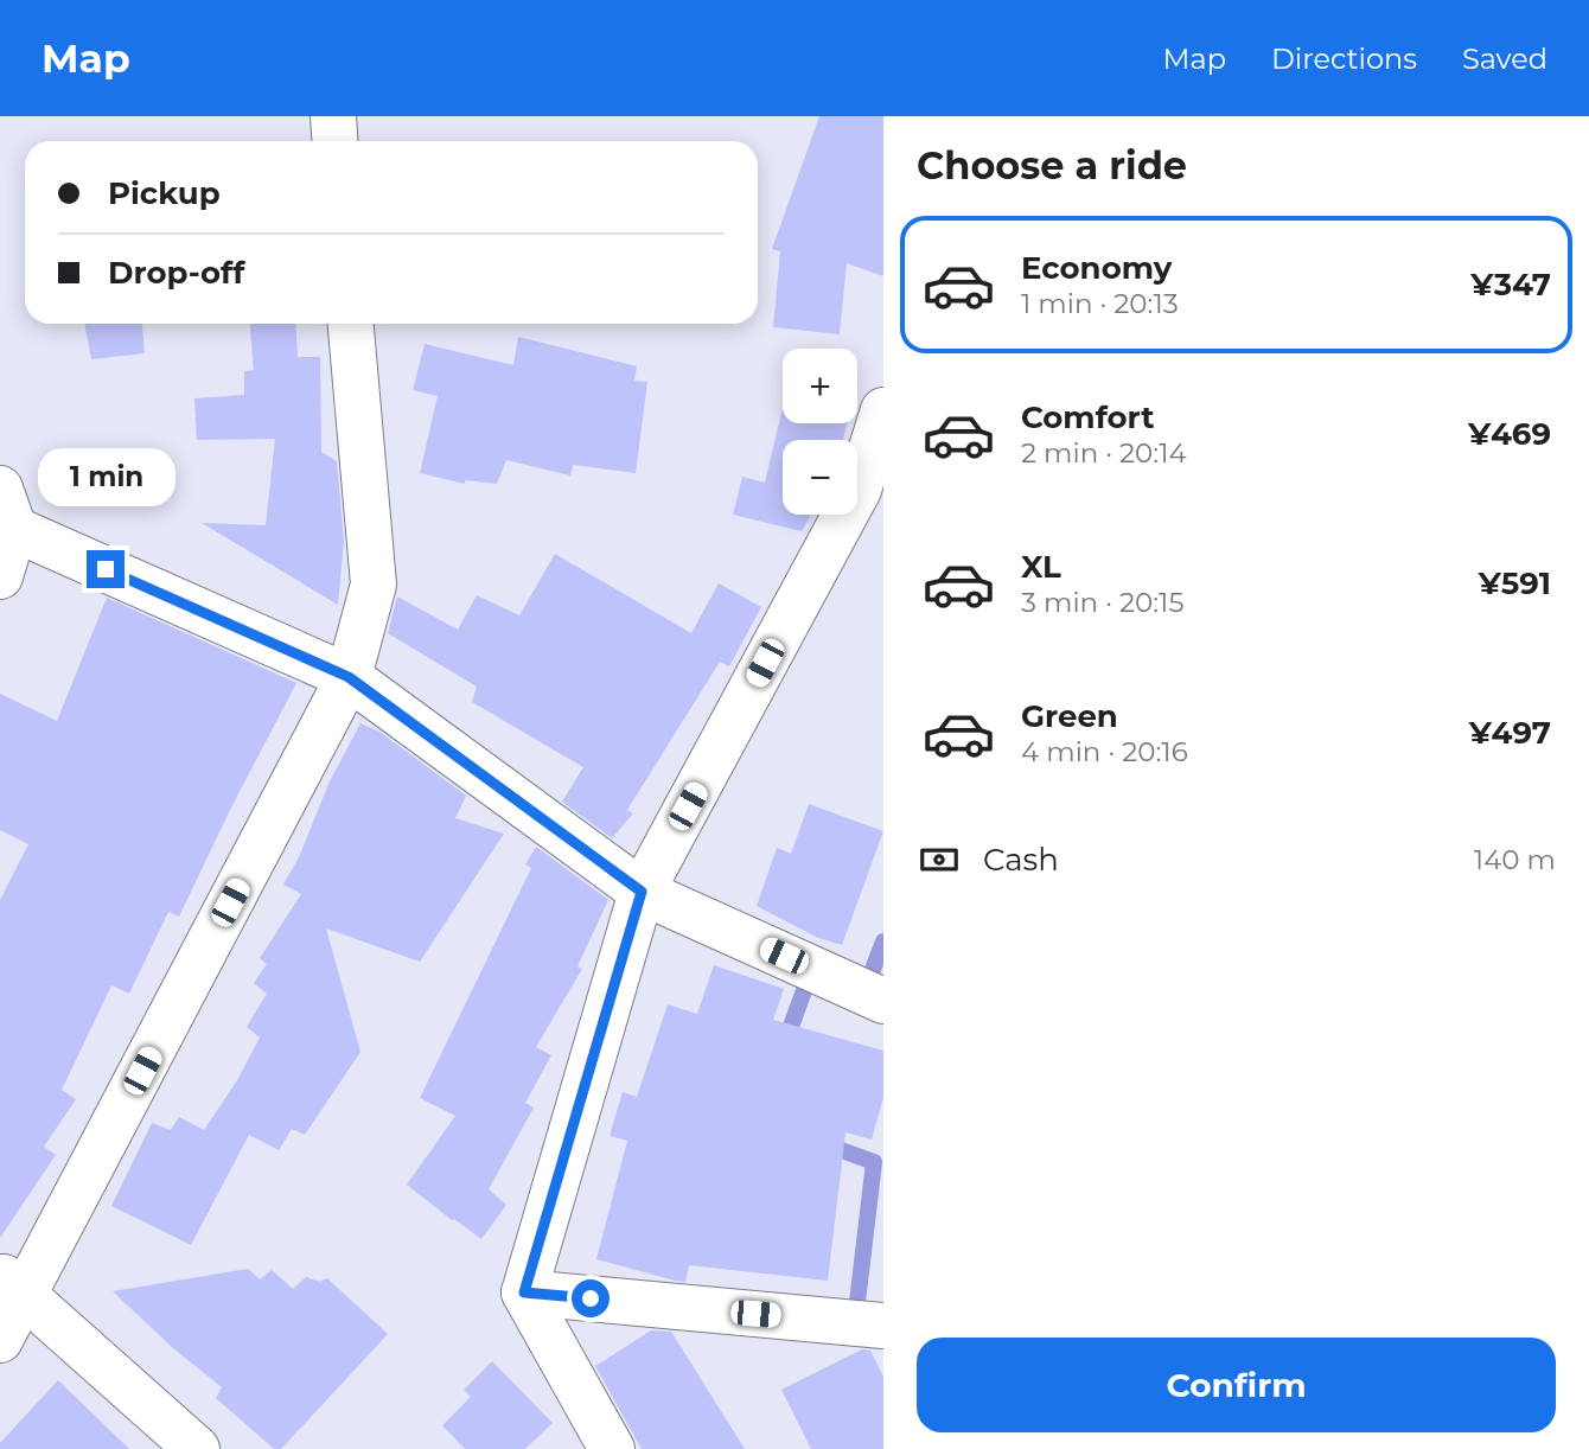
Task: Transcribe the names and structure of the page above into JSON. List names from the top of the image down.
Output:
{
  "page": {
    "header": "Map",
    "nav": ["Map", "Directions", "Saved"],
    "heading": "Choose a ride",
    "banner": ["Pickup", "Drop-off"],
    "list": [
      {
        "name": "Economy",
        "note": "1 min · 20:13",
        "value": "¥347"
      },
      {
        "name": "Comfort",
        "note": "2 min · 20:14",
        "value": "¥469"
      },
      {
        "name": "XL",
        "note": "3 min · 20:15",
        "value": "¥591"
      },
      {
        "name": "Green",
        "note": "4 min · 20:16",
        "value": "¥497"
      }
    ],
    "map_buttons": ["+", "−"],
    "bubble": "1 min",
    "pay": ["Cash", "140 m"],
    "buttons": "Confirm"
  }
}
